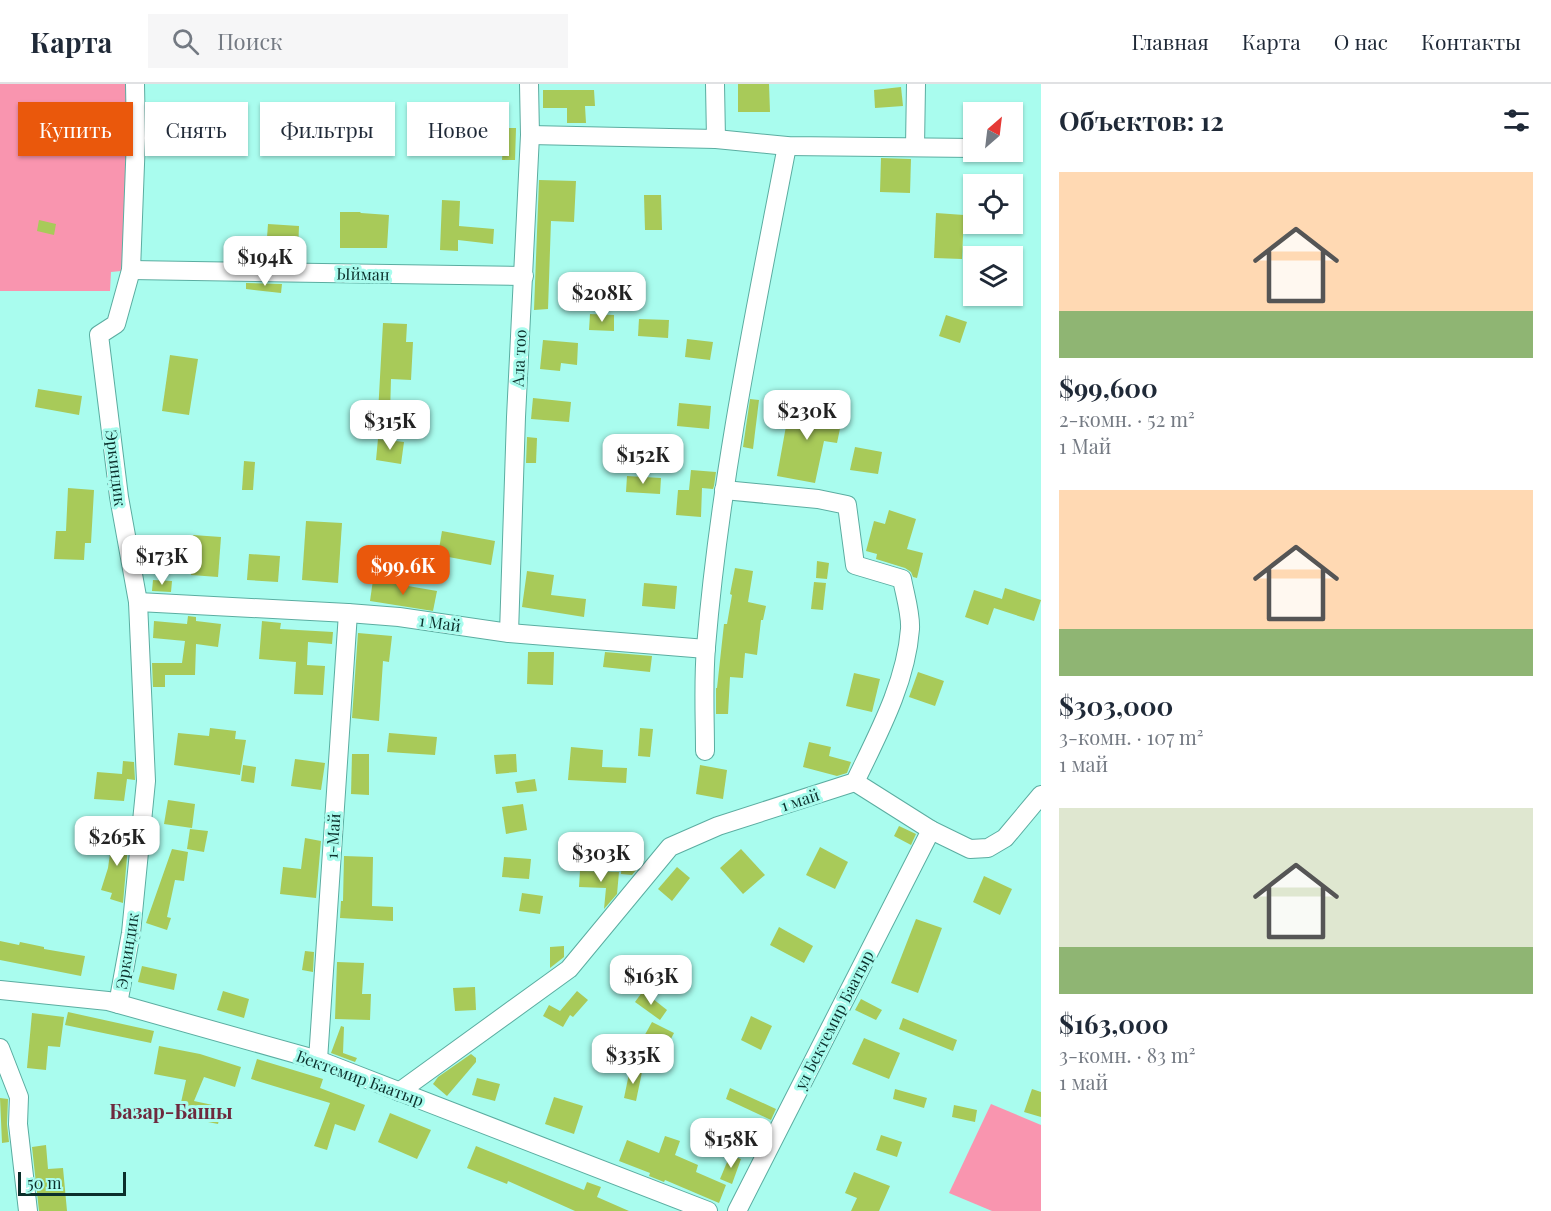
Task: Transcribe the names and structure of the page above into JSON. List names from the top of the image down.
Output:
{
  "streets": {
    "street": [
      "Ыйман",
      "Ала тоо",
      "Эркиндик",
      "1 Май",
      "1 май",
      "1-Май",
      "ул Бектемир Баатыр",
      "Бектемир Баатыр"
    ]
  },
  "crossings": [
    ["Ыйман", "Ала тоо"],
    ["Ыйман", "Эркиндик"],
    ["Ала тоо", "1 Май"],
    ["Эркиндик", "1 Май"],
    ["Эркиндик", "Бектемир Баатыр"],
    ["1 Май", "1-Май"],
    ["1 май", "Бектемир Баатыр"],
    ["1-Май", "Бектемир Баатыр"]
  ],
  "districts": ["Базар-Башы"],
  "scale_bar": "50 m",
  "north": "top right",
  "page": {
    "header": "Карта",
    "search": "Поиск",
    "nav": [
      "Главная",
      "Карта",
      "О нас",
      "Контакты"
    ],
    "heading": "Объектов: 12",
    "chip": [
      "Купить",
      "Снять",
      "Фильтры",
      "Новое"
    ],
    "list": [
      {
        "name": "$99,600",
        "note": "2-комн. · 52 m² · 1 Май"
      },
      {
        "name": "$303,000",
        "note": "3-комн. · 107 m² · 1 май"
      },
      {
        "name": "$163,000",
        "note": "3-комн. · 83 m² · 1 май"
      }
    ],
    "price": [
      "$194K",
      "$208K",
      "$230K",
      "$315K",
      "$152K",
      "$173K",
      "$99.6K",
      "$265K",
      "$303K",
      "$163K",
      "$335K",
      "$158K"
    ],
    "scale": "50 m"
  }
}
